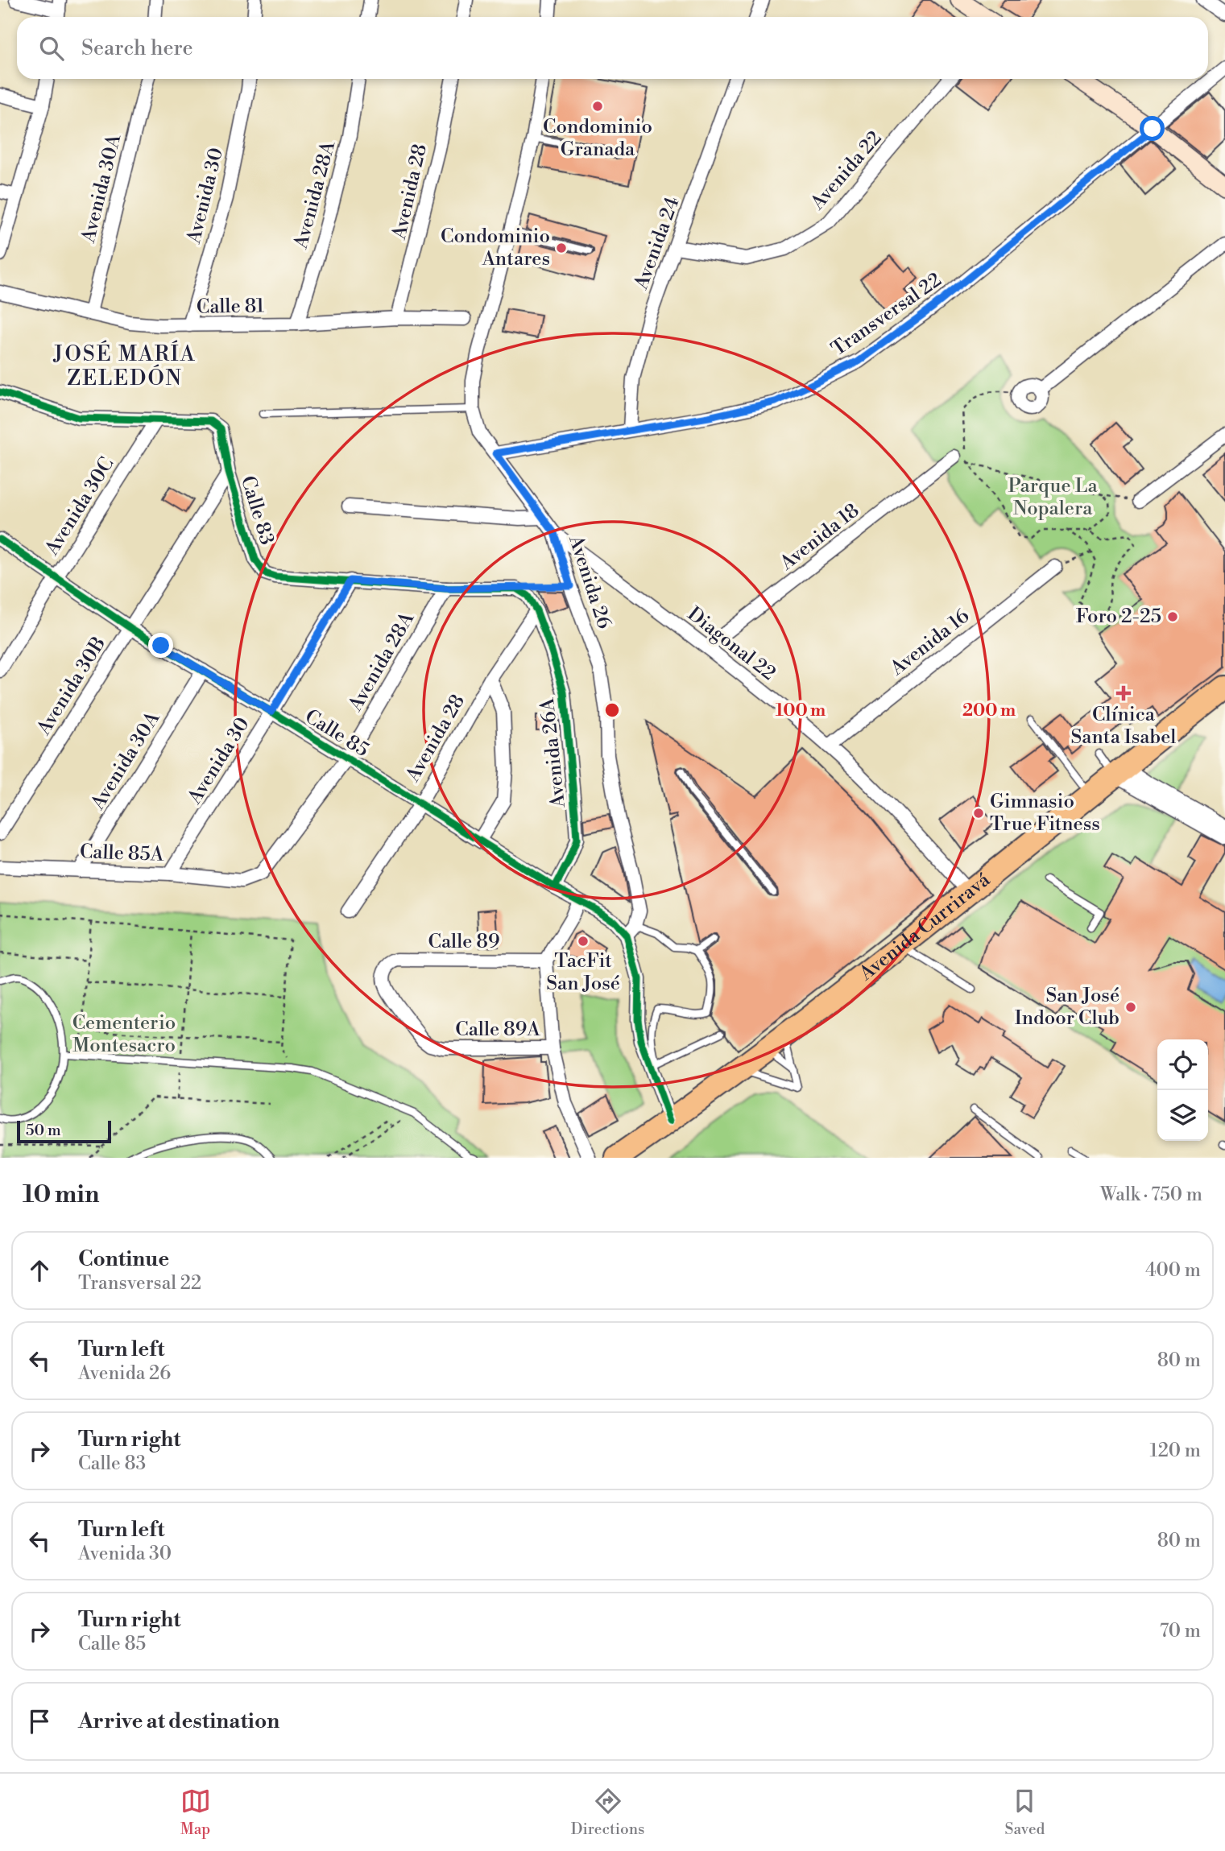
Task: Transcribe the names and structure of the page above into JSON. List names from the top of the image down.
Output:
{
  "streets": {
    "highway": ["Avenida Curriravá"],
    "street": [
      "Avenida 22",
      "Avenida 30A",
      "Avenida 28",
      "Avenida 28A",
      "Avenida 30",
      "Avenida 24",
      "Calle 81",
      "Transversal 22",
      "Avenida 30C",
      "Calle 83",
      "Avenida 18",
      "Avenida 26",
      "Avenida 16",
      "Diagonal 22",
      "Avenida 30B",
      "Calle 85",
      "Avenida 26A",
      "Calle 85A",
      "Calle 89",
      "Calle 89A"
    ]
  },
  "crossings": [
    ["Avenida 22", "Avenida 24"],
    ["Avenida 30A", "Calle 81"],
    ["Avenida 30A", "Calle 85"],
    ["Avenida 30A", "Calle 85A"],
    ["Avenida 28", "Calle 81"],
    ["Avenida 28", "Calle 85"],
    ["Avenida 28", "Avenida 26A"],
    ["Avenida 28A", "Calle 81"],
    ["Avenida 28A", "Calle 83"],
    ["Avenida 28A", "Calle 85"],
    ["Avenida 28A", "Calle 85A"],
    ["Avenida 30", "Calle 81"],
    ["Avenida 30", "Calle 83"],
    ["Avenida 30", "Calle 85"],
    ["Avenida 30", "Calle 85A"],
    ["Avenida 24", "Transversal 22"],
    ["Transversal 22", "Avenida 26"],
    ["Avenida 30C", "Calle 83"],
    ["Avenida 30C", "Calle 85"],
    ["Calle 83", "Avenida 30B"],
    ["Calle 83", "Avenida 26A"],
    ["Avenida 18", "Diagonal 22"],
    ["Avenida 26", "Diagonal 22"],
    ["Avenida 16", "Diagonal 22"],
    ["Diagonal 22", "Avenida Curriravá"],
    ["Avenida 30B", "Calle 85"],
    ["Calle 85", "Avenida 26A"],
    ["Calle 89", "Calle 89A"]
  ],
  "districts": ["JOSÉ MARÍA ZELEDÓN"],
  "parks": ["Parque La Nopalera", "Cementerio Montesacro"],
  "places": {
    "other": [
      "Condominio Granada",
      "Condominio Antares",
      "Foro 2-25",
      "Gimnasio True Fitness",
      "TacFit San José",
      "San José Indoor Club"
    ],
    "health": ["Clínica Santa Isabel"]
  },
  "scale_bar": "50 m",
  "page": {
    "search": "Search here",
    "scale": "50 m",
    "heading": ["10 min", "Walk · 750 m"],
    "list": [
      ["Continue", "Transversal 22", "400 m"],
      ["Turn left", "Avenida 26", "80 m"],
      ["Turn right", "Calle 83", "120 m"],
      ["Turn left", "Avenida 30", "80 m"],
      ["Turn right", "Calle 85", "70 m"],
      "Arrive at destination"
    ],
    "nav": ["Map", "Directions", "Saved"]
  },
  "rings": ["100 m", "200 m"]
}
